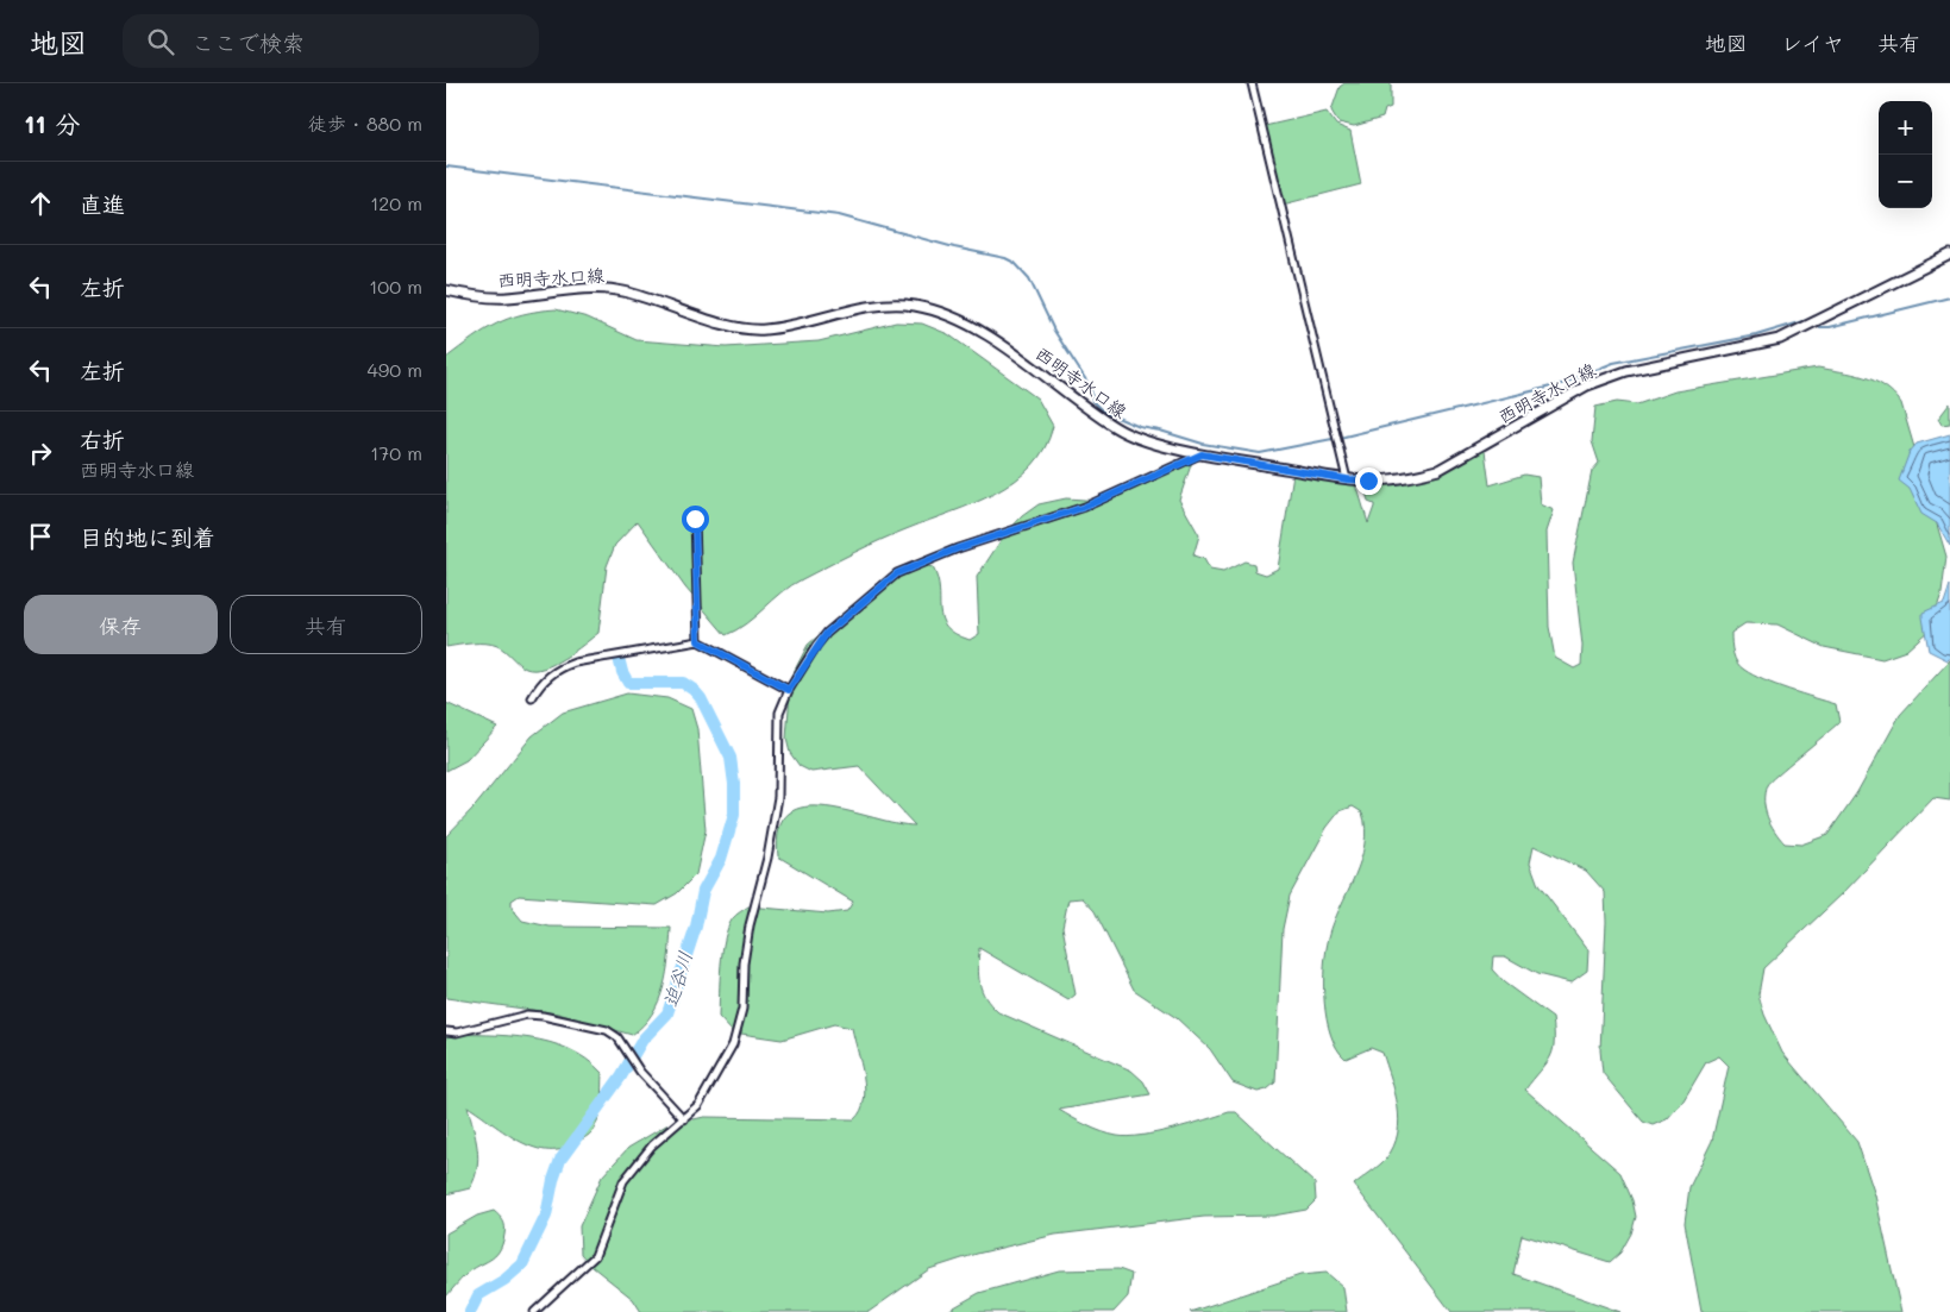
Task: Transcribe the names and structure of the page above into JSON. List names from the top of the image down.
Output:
{
  "streets": {
    "main road": ["西明寺水口線"]
  },
  "water": ["迫谷川"],
  "page": {
    "header": "地図",
    "search": "ここで検索",
    "nav": ["地図", "レイヤ", "共有"],
    "heading": ["11 分", "徒歩 · 880 m"],
    "map_buttons": ["+", "−"],
    "list": [
      ["直進", "120 m"],
      ["左折", "100 m"],
      ["左折", "490 m"],
      ["右折", "西明寺水口線", "170 m"],
      "目的地に到着"
    ],
    "buttons": ["保存", "共有"]
  }
}
